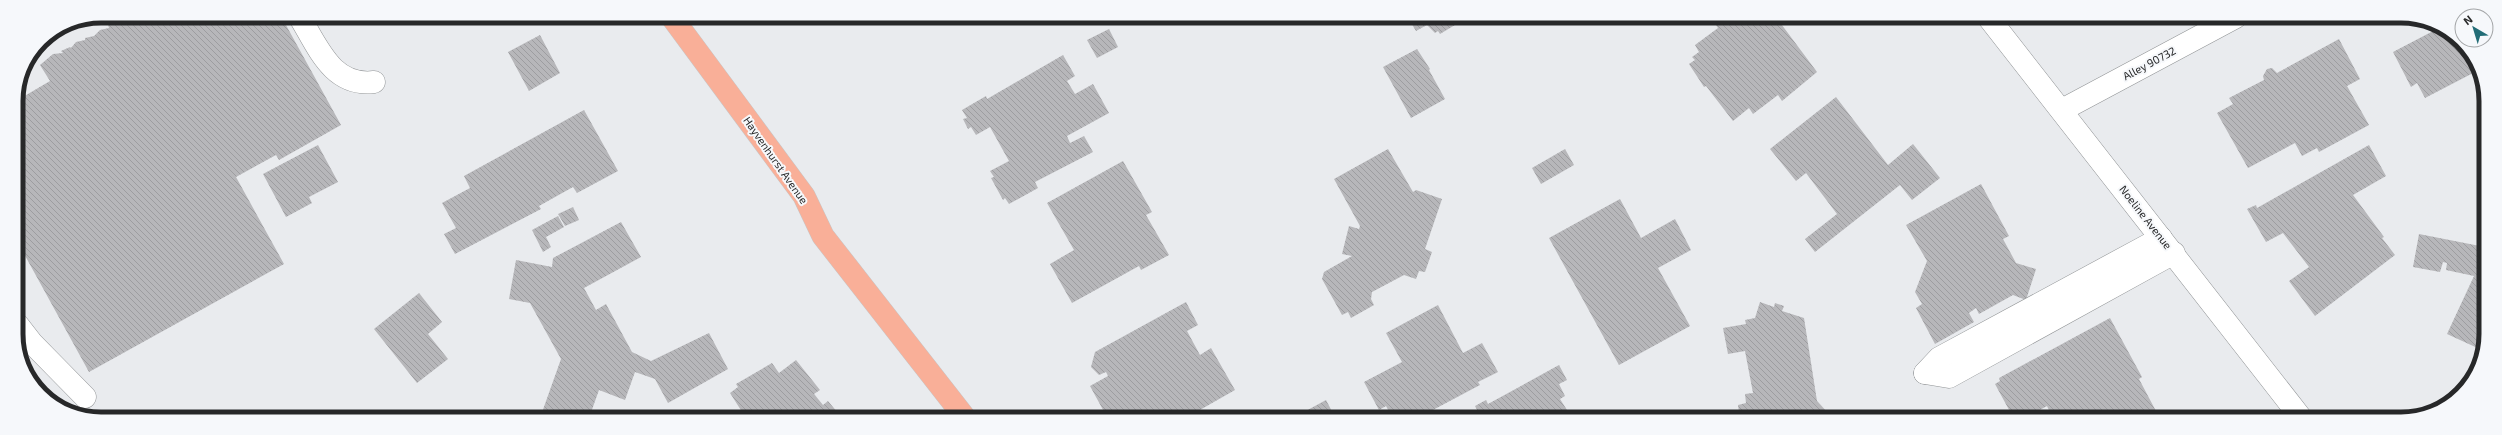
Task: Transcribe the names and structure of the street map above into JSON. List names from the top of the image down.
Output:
{
  "streets": {
    "main road": ["Hayvenhurst Avenue"],
    "street": ["Alley 90732", "Noeline Avenue"]
  },
  "crossings": [
    ["Alley 90732", "Noeline Avenue"]
  ],
  "north": "top left"
}
